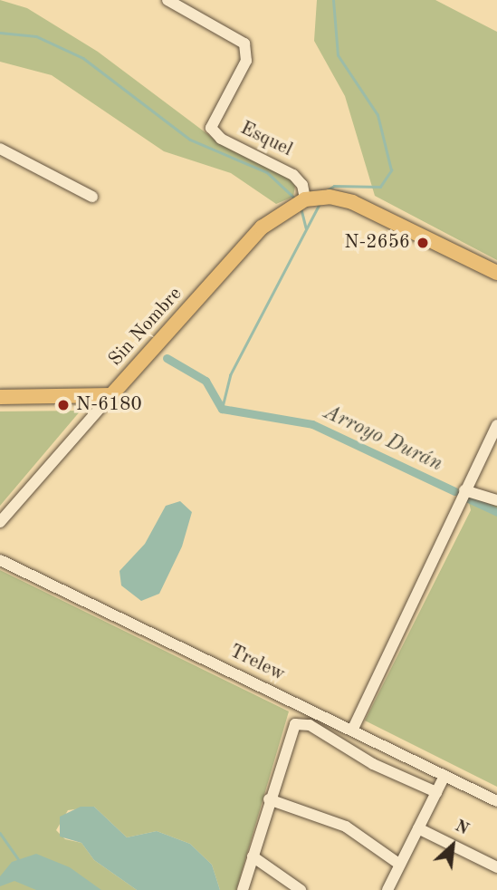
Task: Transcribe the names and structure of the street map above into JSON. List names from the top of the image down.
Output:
{
  "streets": {
    "main road": ["Sin Nombre"],
    "street": ["Esquel", "Trelew"]
  },
  "crossings": [
    ["Esquel", "Sin Nombre"]
  ],
  "water": ["Arroyo Durán"],
  "places": ["N-2656", "N-6180"],
  "north": "top right"
}
